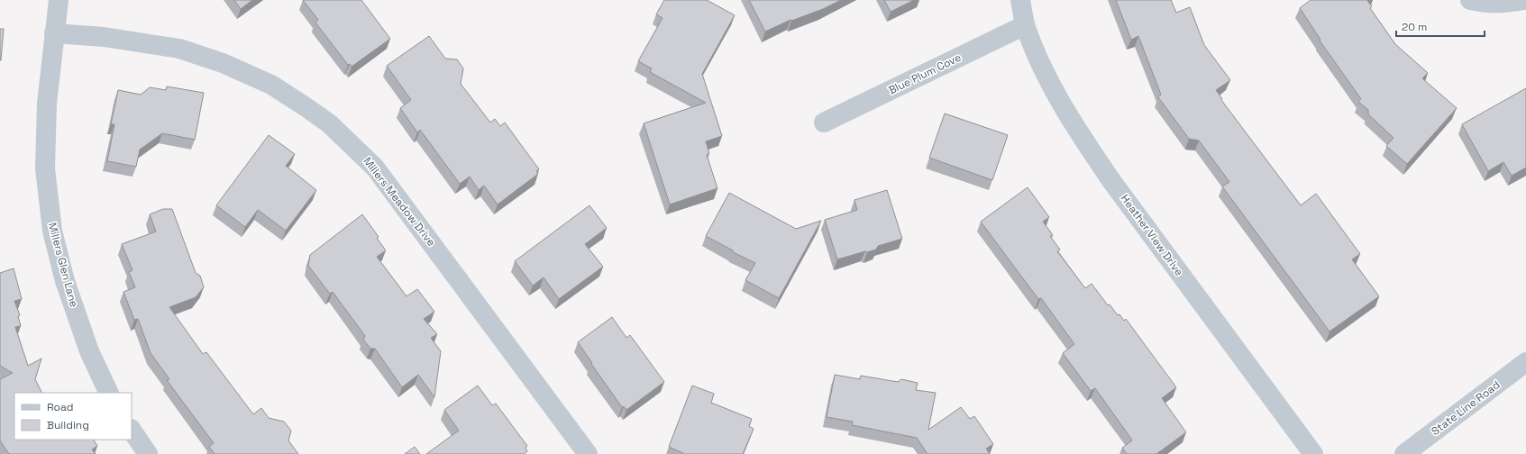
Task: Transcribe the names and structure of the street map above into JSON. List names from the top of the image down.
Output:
{
  "streets": {
    "street": [
      "Blue Plum Cove",
      "Millers Meadow Drive",
      "Heather View Drive",
      "Millers Glen Lane",
      "State Line Road"
    ]
  },
  "crossings": [
    ["Blue Plum Cove", "Heather View Drive"],
    ["Millers Meadow Drive", "Millers Glen Lane"]
  ],
  "legend": ["Road", "Building"],
  "scale_bar": "20 m"
}
